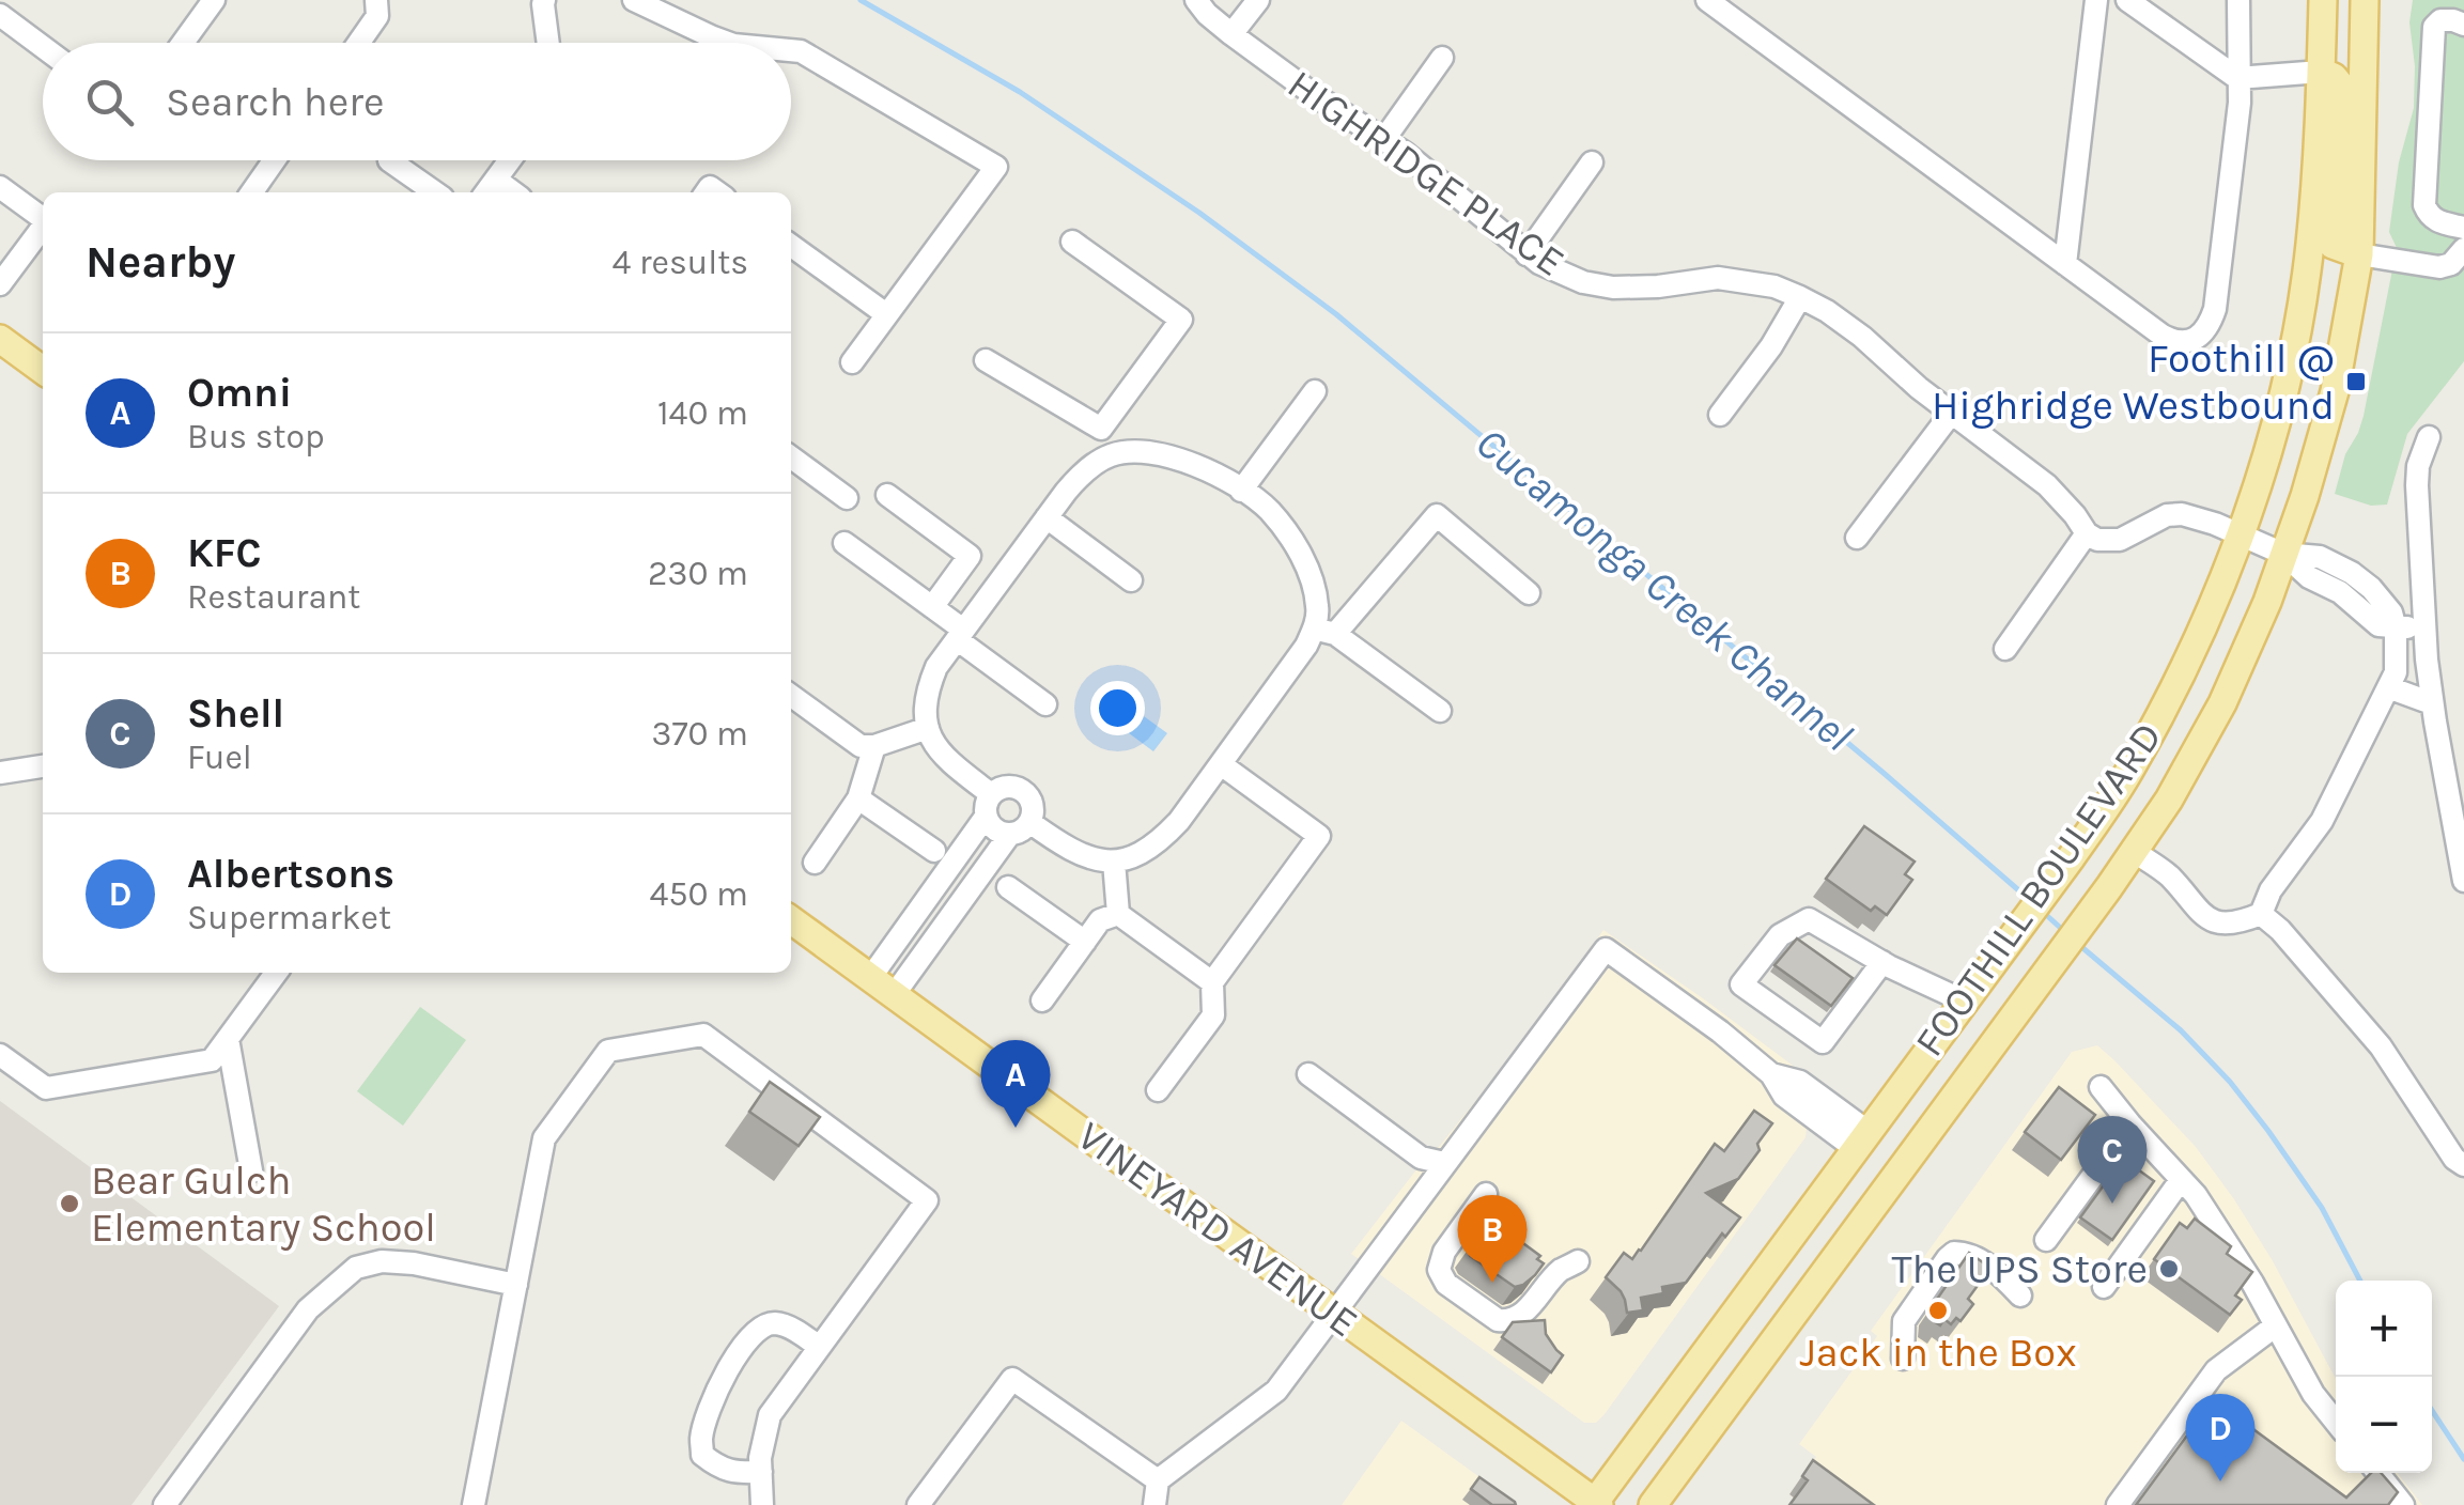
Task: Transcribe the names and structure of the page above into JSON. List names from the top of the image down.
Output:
{
  "streets": {
    "main road": ["FOOTHILL BOULEVARD", "VINEYARD AVENUE"],
    "street": ["HIGHRIDGE PLACE"]
  },
  "crossings": [
    ["FOOTHILL BOULEVARD", "VINEYARD AVENUE"]
  ],
  "water": ["Cucamonga Creek Channel"],
  "places": {
    "transit": ["Foothill @ Highridge Westbound"],
    "other": ["Bear Gulch Elementary School", "The UPS Store", "Jack in the Box"]
  },
  "page": {
    "search": "Search here",
    "heading": ["Nearby", "4 results"],
    "list": [
      {
        "mark": "A",
        "name": "Omni",
        "note": "Bus stop",
        "value": "140 m"
      },
      {
        "mark": "B",
        "name": "KFC",
        "note": "Restaurant",
        "value": "230 m"
      },
      {
        "mark": "C",
        "name": "Shell",
        "note": "Fuel",
        "value": "370 m"
      },
      {
        "mark": "D",
        "name": "Albertsons",
        "note": "Supermarket",
        "value": "450 m"
      }
    ],
    "pins": [
      "A",
      "C",
      "B",
      "D"
    ],
    "map_buttons": ["+", "−"]
  }
}
